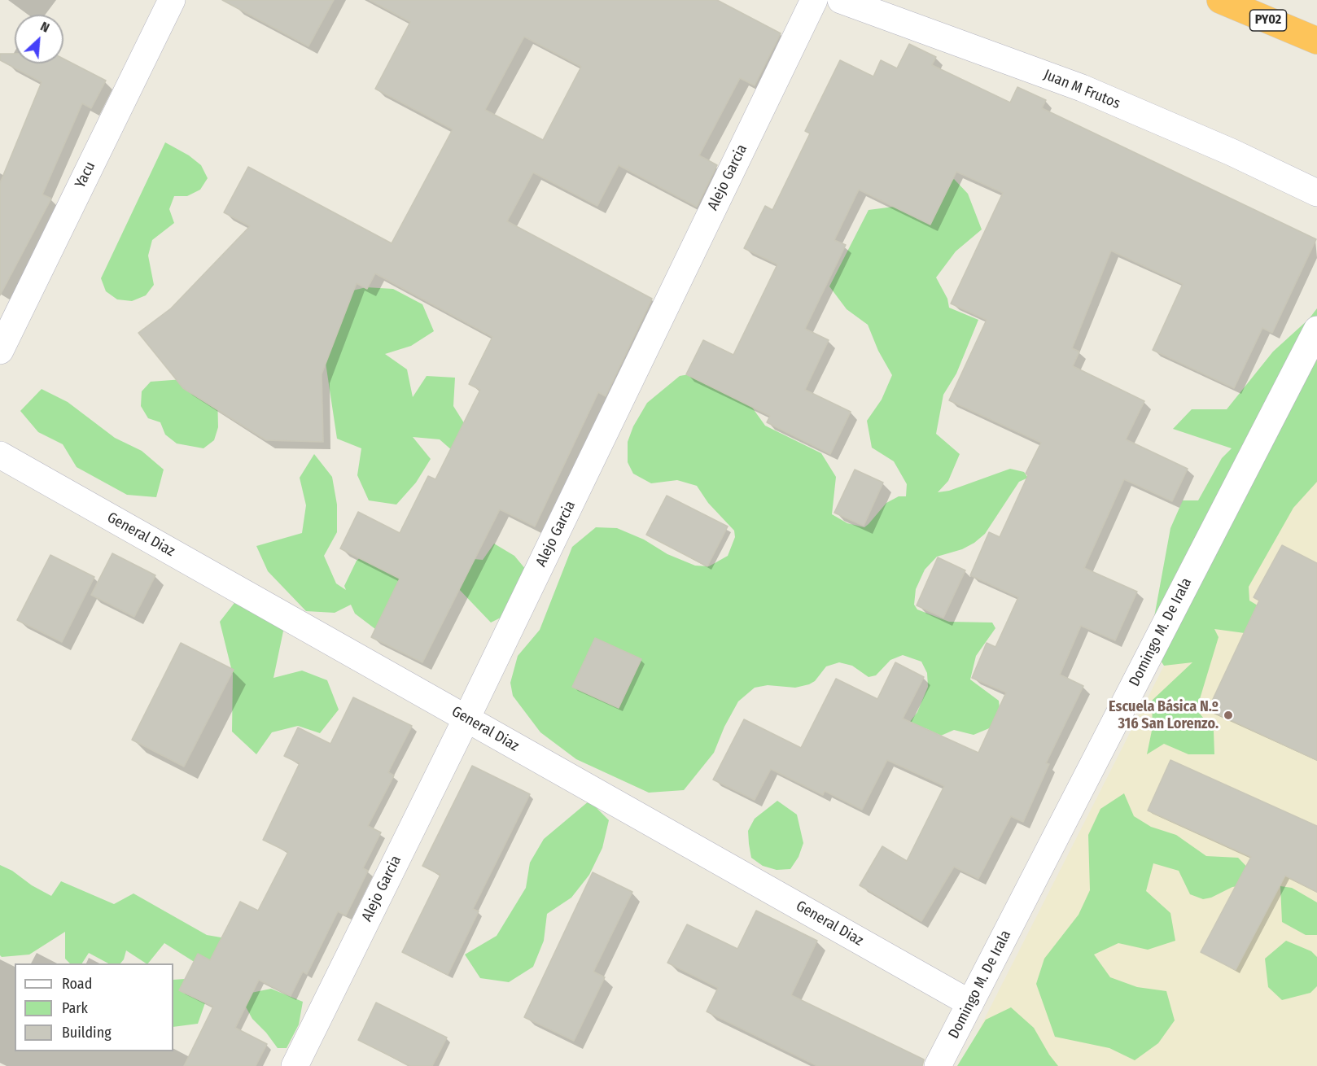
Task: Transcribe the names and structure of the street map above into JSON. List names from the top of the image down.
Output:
{
  "streets": {
    "highway": ["PY02"],
    "street": [
      "Juan M Frutos",
      "Yacu",
      "Alejo Garcia",
      "General Diaz",
      "Domingo M. De Irala"
    ]
  },
  "crossings": [
    ["Alejo Garcia", "General Diaz"],
    ["General Diaz", "Domingo M. De Irala"]
  ],
  "places": ["Escuela Básica N.º 316 San Lorenzo."],
  "legend": ["Road", "Park", "Building"],
  "north": "top right"
}
